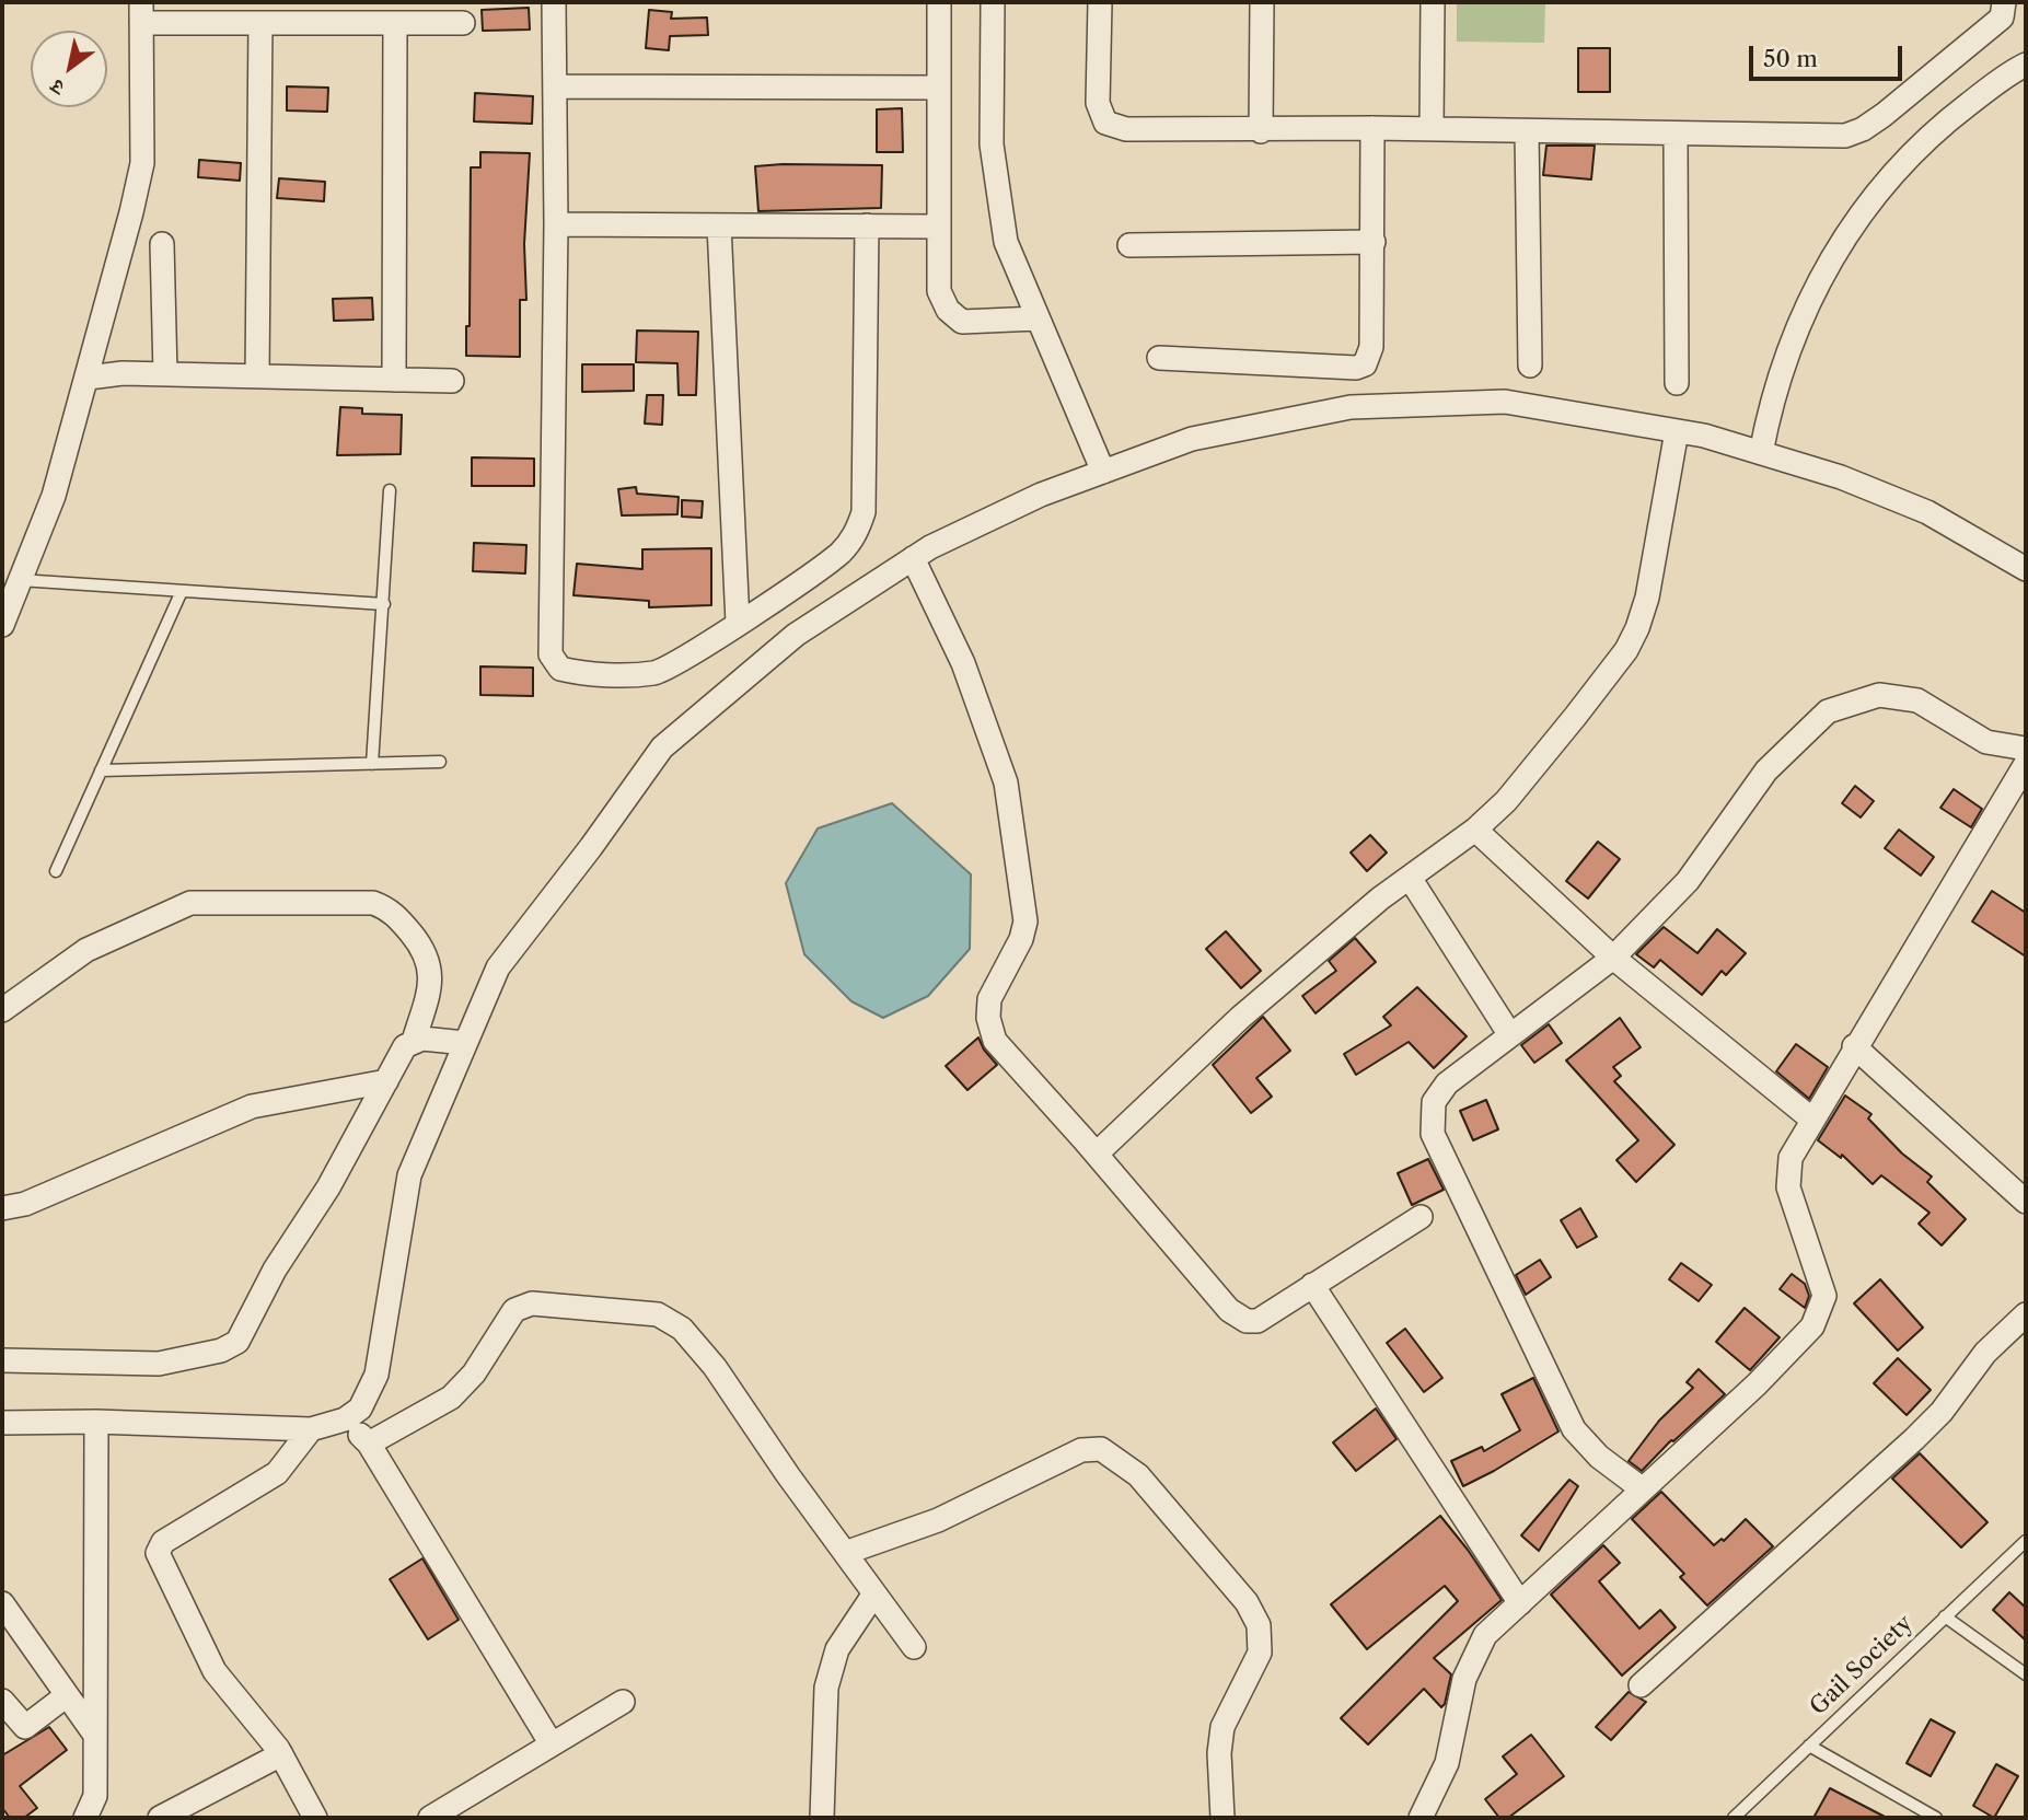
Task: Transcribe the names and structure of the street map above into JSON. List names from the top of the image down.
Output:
{
  "streets": {
    "lane": ["Gail Society"]
  },
  "scale_bar": "50 m",
  "north": "bottom left"
}
